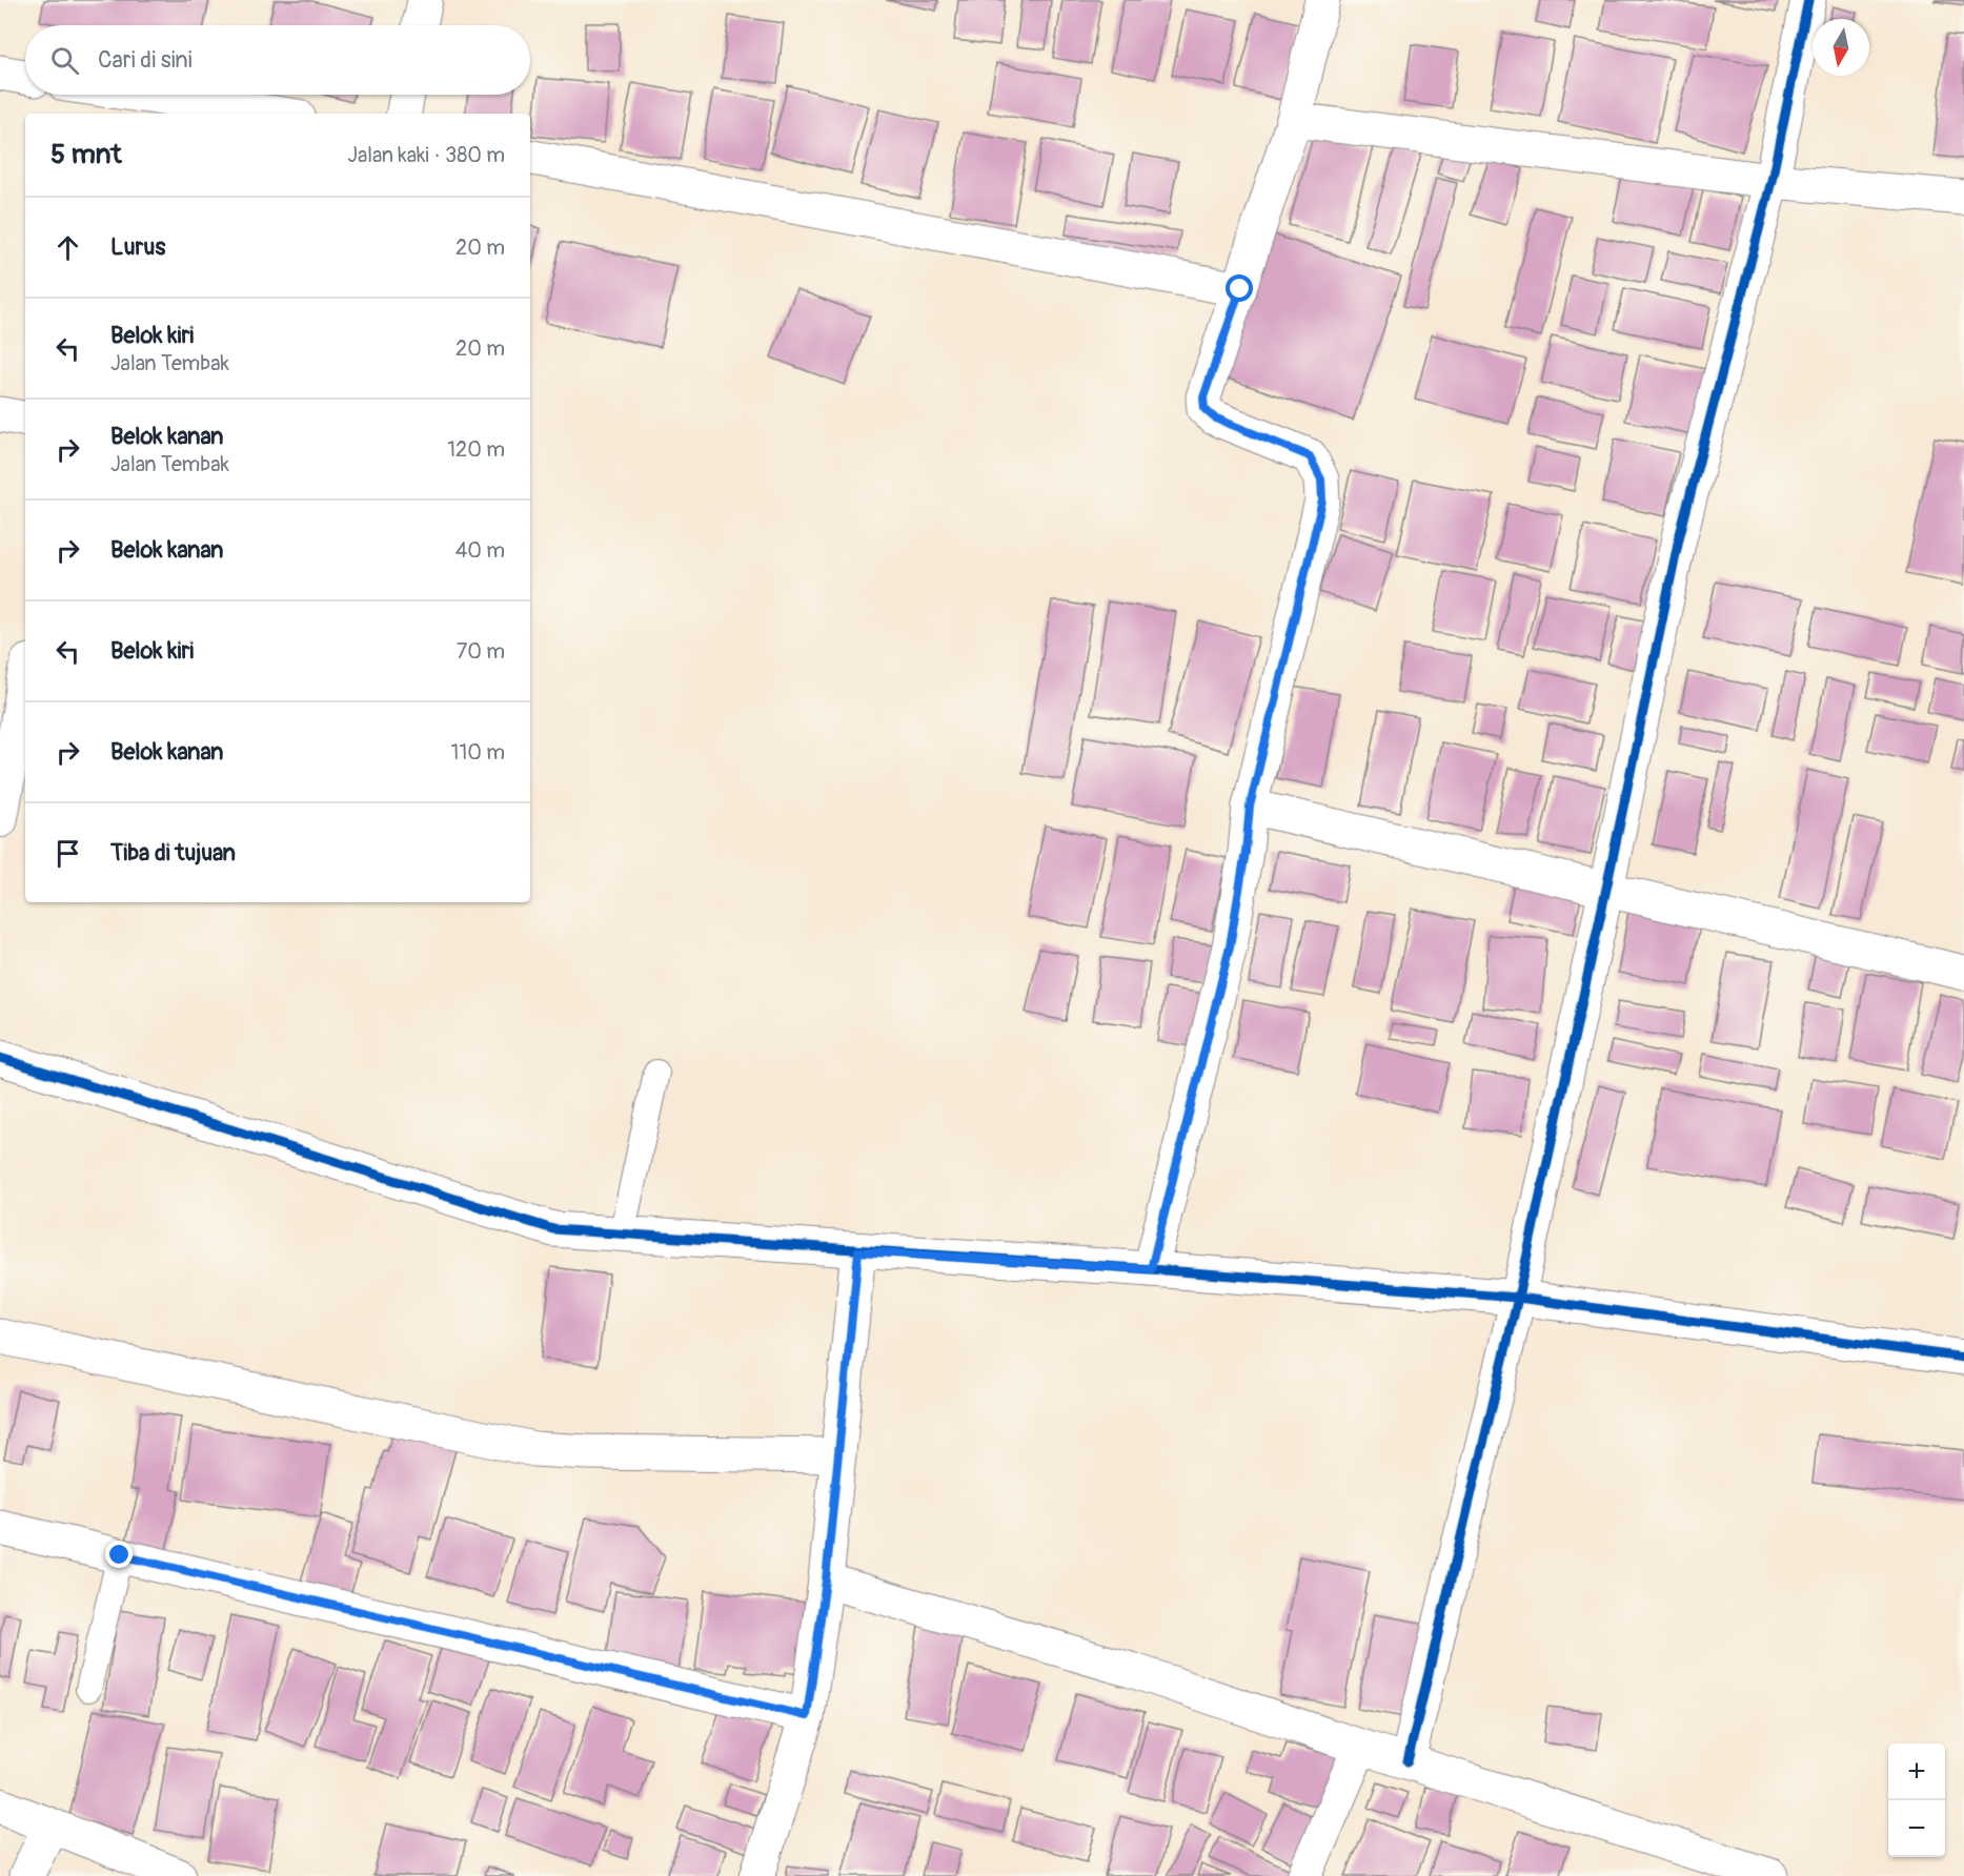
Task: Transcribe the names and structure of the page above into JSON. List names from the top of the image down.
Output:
{
  "north": "bottom",
  "page": {
    "search": "Cari di sini",
    "heading": ["5 mnt", "Jalan kaki · 380 m"],
    "list": [
      ["Lurus", "20 m"],
      ["Belok kiri", "Jalan Tembak", "20 m"],
      ["Belok kanan", "Jalan Tembak", "120 m"],
      ["Belok kanan", "40 m"],
      ["Belok kiri", "70 m"],
      ["Belok kanan", "110 m"],
      "Tiba di tujuan"
    ],
    "map_buttons": ["+", "−"]
  }
}
